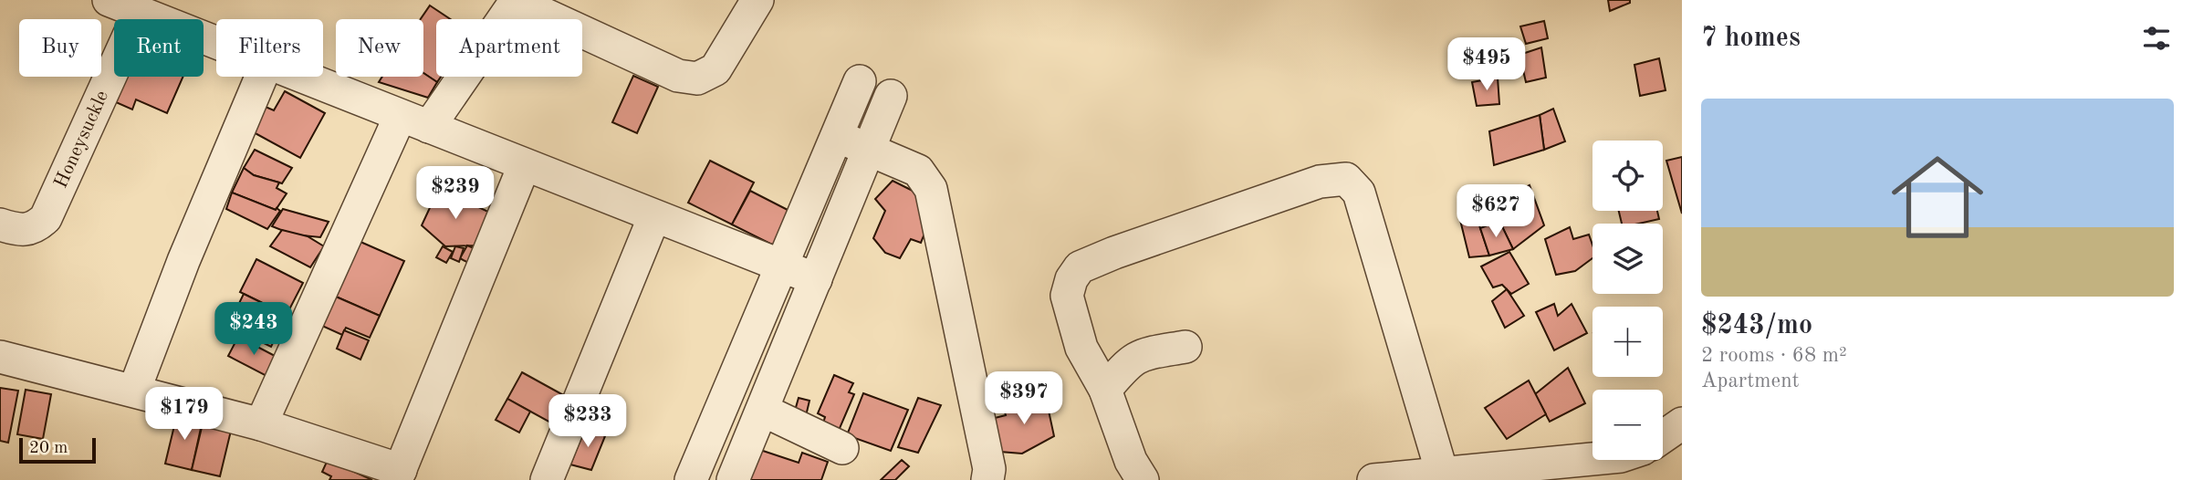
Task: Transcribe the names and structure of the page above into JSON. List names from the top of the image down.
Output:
{
  "streets": {
    "street": ["Honeysuckle"]
  },
  "scale_bar": "20 m",
  "page": {
    "heading": "7 homes",
    "chip": [
      "Buy",
      "Rent",
      "Filters",
      "New",
      "Apartment"
    ],
    "price": [
      "$495",
      "$239",
      "$627",
      "$243",
      "$397",
      "$179",
      "$233"
    ],
    "list": [
      {
        "name": "$243/mo",
        "note": "2 rooms · 68 m² · Apartment"
      }
    ],
    "map_buttons": ["+", "−"],
    "scale": "20 m"
  }
}
